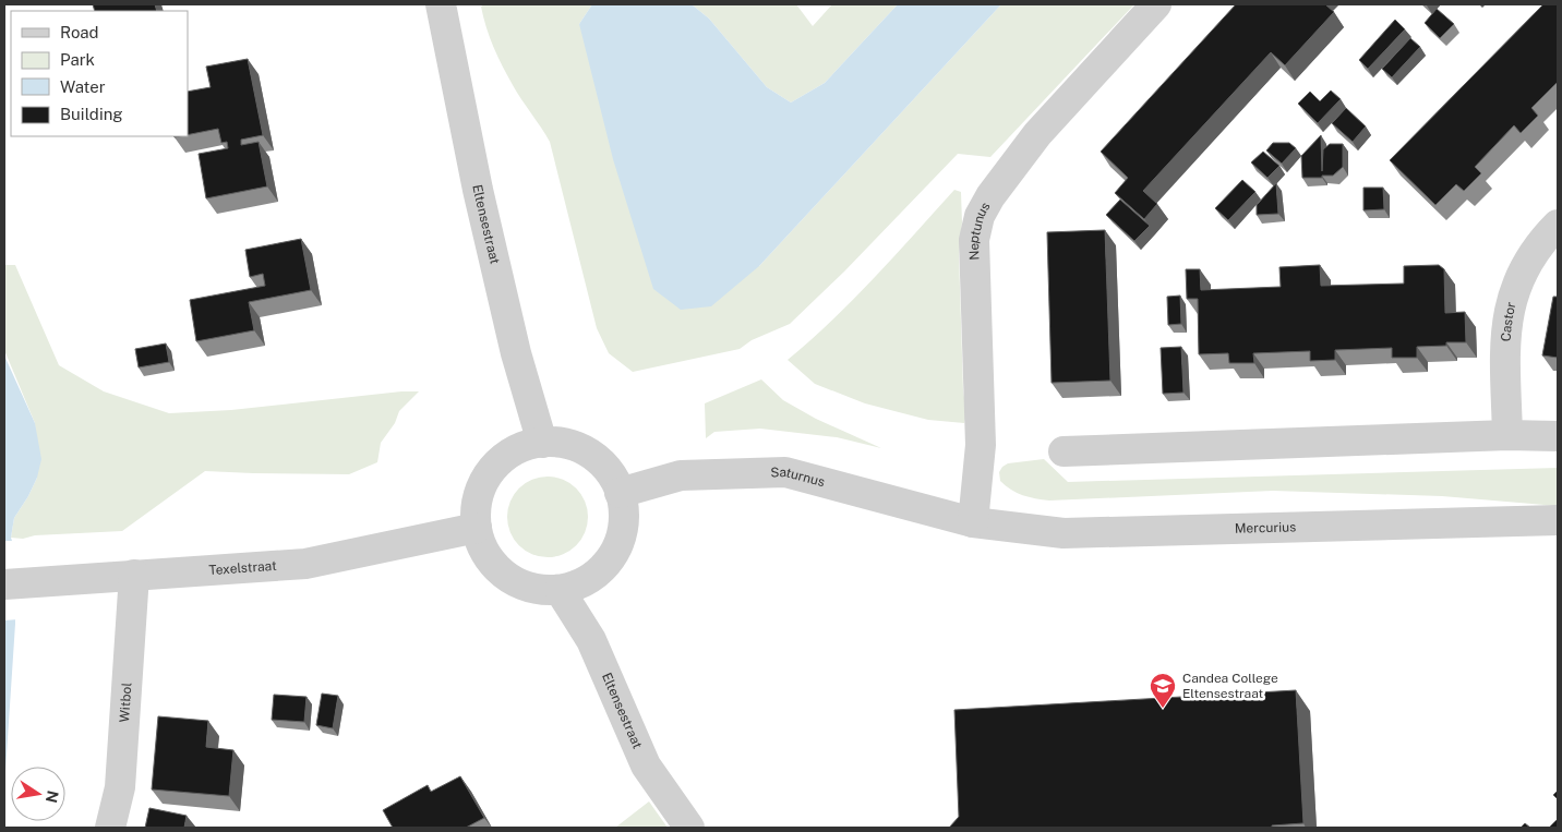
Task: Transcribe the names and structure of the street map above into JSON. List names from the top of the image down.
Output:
{
  "streets": {
    "street": [
      "Eltensestraat",
      "Neptunus",
      "Castor",
      "Saturnus",
      "Mercurius",
      "Texelstraat",
      "Witbol"
    ]
  },
  "crossings": [
    ["Eltensestraat", "Saturnus"],
    ["Eltensestraat", "Texelstraat"],
    ["Neptunus", "Saturnus"],
    ["Neptunus", "Mercurius"],
    ["Saturnus", "Mercurius"],
    ["Saturnus", "Texelstraat"],
    ["Texelstraat", "Witbol"]
  ],
  "places": {
    "school or university": ["Candea College Eltensestraat"]
  },
  "legend": [
    "Road",
    "Park",
    "Water",
    "Building"
  ],
  "north": "right"
}
